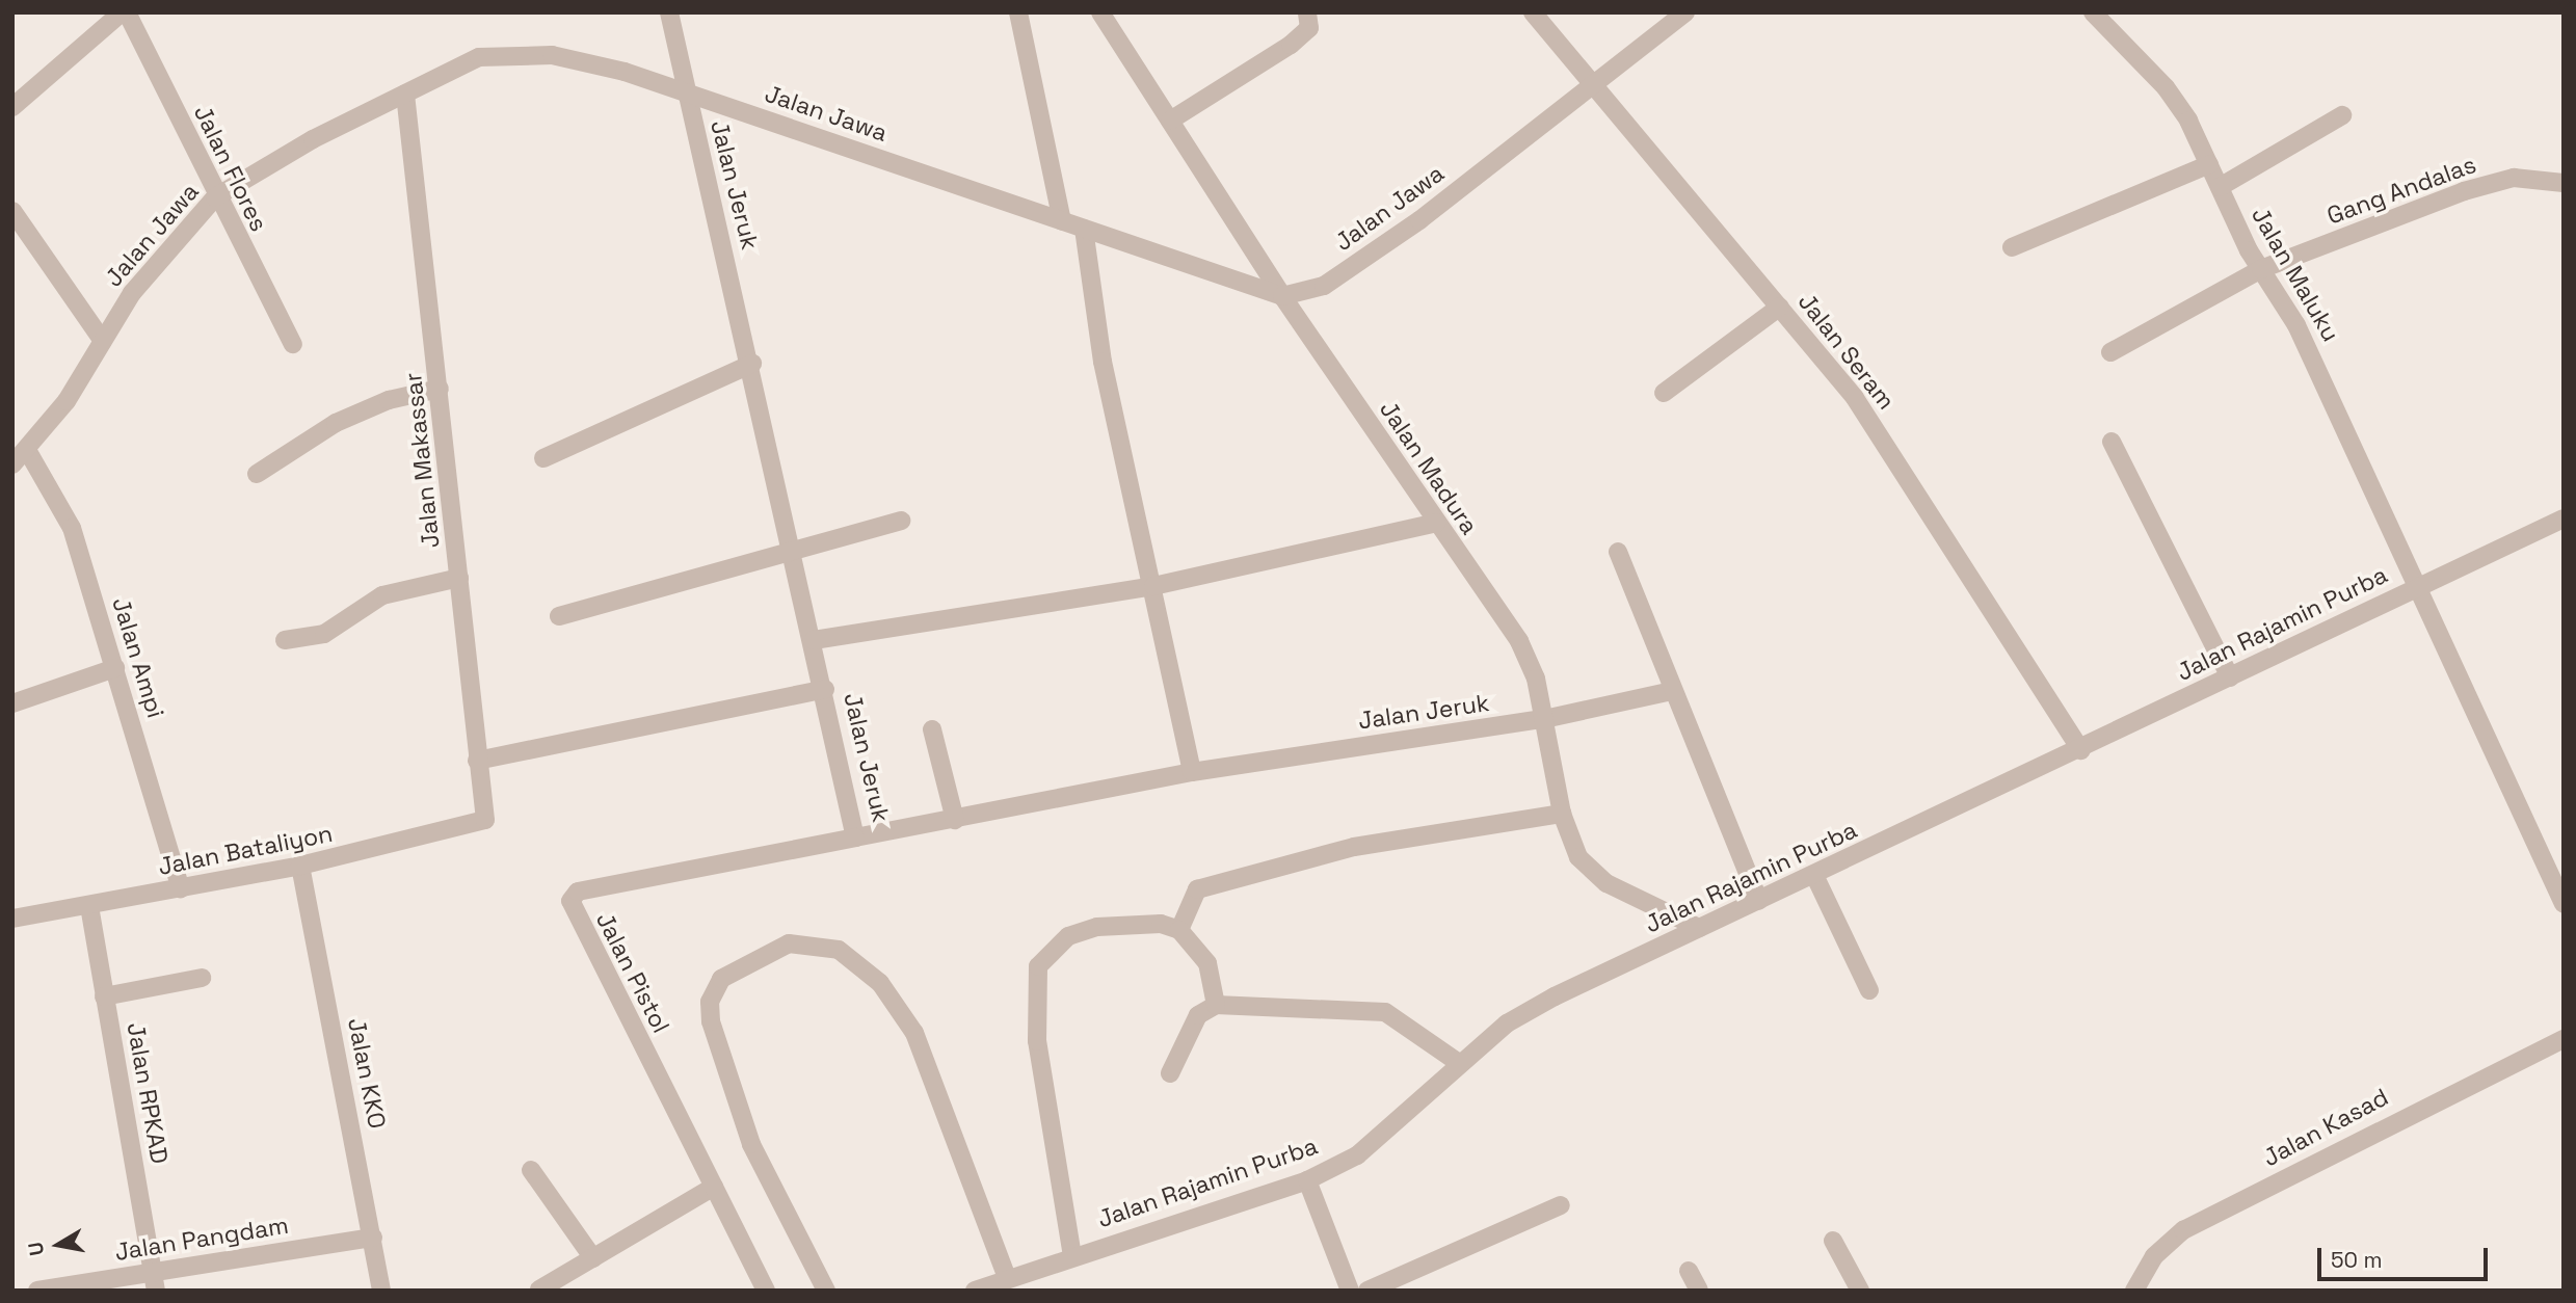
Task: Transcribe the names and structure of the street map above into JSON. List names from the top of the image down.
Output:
{
  "streets": {
    "street": [
      "Jalan Jawa",
      "Jalan Flores",
      "Jalan Jeruk",
      "Gang Andalas",
      "Jalan Maluku",
      "Jalan Seram",
      "Jalan Makassar",
      "Jalan Madura",
      "Jalan Rajamin Purba",
      "Jalan Ampi",
      "Jalan Bataliyon",
      "Jalan Pistol",
      "Jalan KKO",
      "Jalan RPKAD",
      "Jalan Kasad",
      "Jalan Pangdam"
    ]
  },
  "crossings": [
    ["Jalan Jawa", "Jalan Flores"],
    ["Jalan Jawa", "Jalan Jeruk"],
    ["Jalan Jawa", "Jalan Seram"],
    ["Jalan Jawa", "Jalan Makassar"],
    ["Jalan Jawa", "Jalan Madura"],
    ["Jalan Jawa", "Jalan Ampi"],
    ["Jalan Jeruk", "Jalan Madura"],
    ["Jalan Jeruk", "Jalan Pistol"],
    ["Gang Andalas", "Jalan Maluku"],
    ["Jalan Maluku", "Jalan Rajamin Purba"],
    ["Jalan Seram", "Jalan Rajamin Purba"],
    ["Jalan Makassar", "Jalan Bataliyon"],
    ["Jalan Madura", "Jalan Rajamin Purba"],
    ["Jalan Ampi", "Jalan Bataliyon"],
    ["Jalan Bataliyon", "Jalan KKO"],
    ["Jalan Bataliyon", "Jalan RPKAD"],
    ["Jalan KKO", "Jalan Pangdam"],
    ["Jalan RPKAD", "Jalan Pangdam"]
  ],
  "scale_bar": "50 m",
  "north": "left"
}
